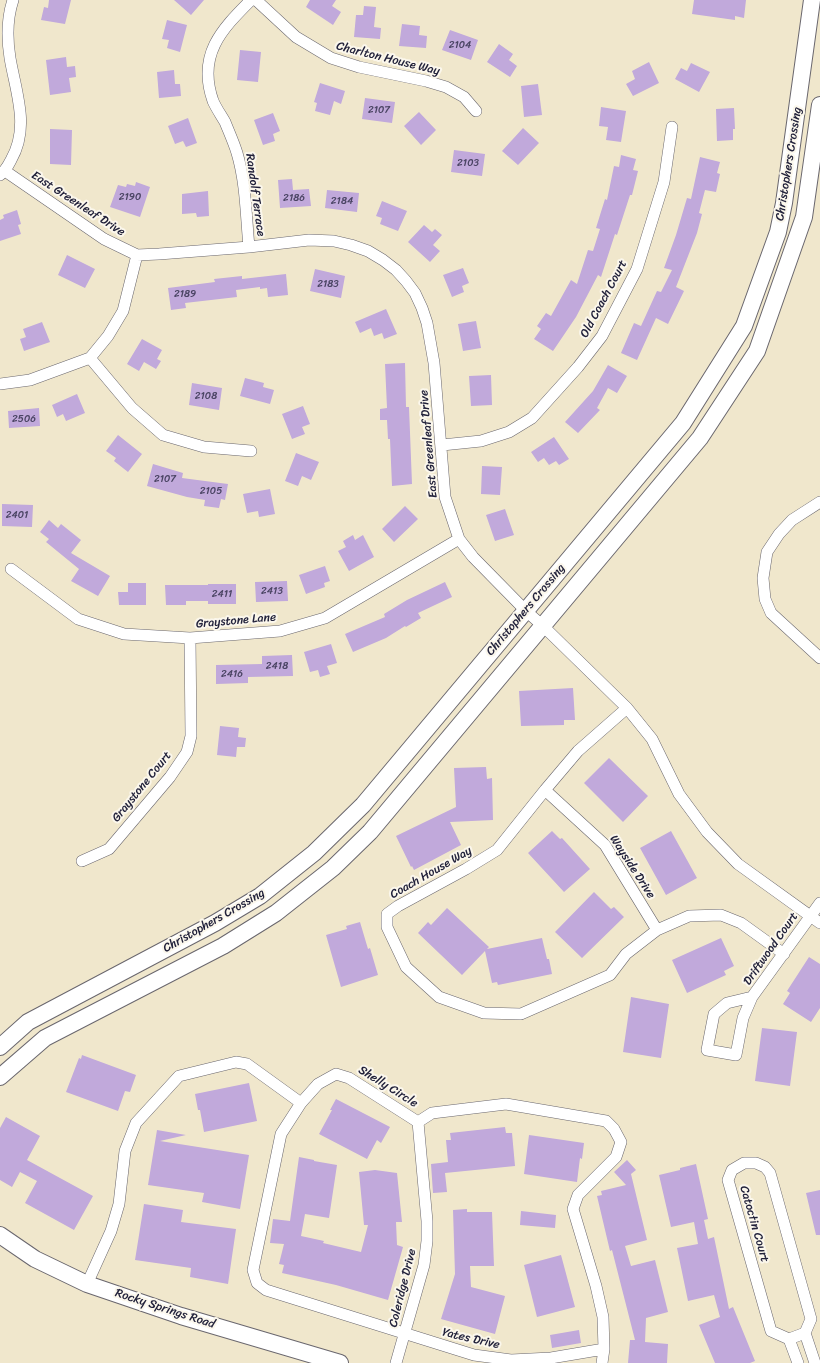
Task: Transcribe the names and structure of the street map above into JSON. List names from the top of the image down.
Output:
{
  "streets": {
    "street": [
      "Charlton House Way",
      "Christophers Crossing",
      "Randolf Terrace",
      "East Greenleaf Drive",
      "Old Coach Court",
      "Graystone Lane",
      "Graystone Court",
      "Wayside Drive",
      "Coach House Way",
      "Driftwood Court",
      "Shelly Circle",
      "Catoctin Court",
      "Coleridge Drive",
      "Rocky Springs Road",
      "Yates Drive"
    ]
  },
  "crossings": [
    ["Christophers Crossing", "East Greenleaf Drive"],
    ["Randolf Terrace", "East Greenleaf Drive"],
    ["East Greenleaf Drive", "Old Coach Court"],
    ["East Greenleaf Drive", "Graystone Lane"],
    ["East Greenleaf Drive", "Coach House Way"],
    ["East Greenleaf Drive", "Driftwood Court"],
    ["Graystone Lane", "Graystone Court"],
    ["Wayside Drive", "Coach House Way"],
    ["Coach House Way", "Driftwood Court"],
    ["Shelly Circle", "Coleridge Drive"],
    ["Shelly Circle", "Yates Drive"],
    ["Coleridge Drive", "Yates Drive"]
  ],
  "house_numbers": [
    "2104",
    "2107",
    "2103",
    "2190",
    "2186",
    "2184",
    "2183",
    "2189",
    "2108",
    "2506",
    "2107",
    "2105",
    "2401",
    "2413",
    "2411",
    "2418",
    "2416"
  ]
}
